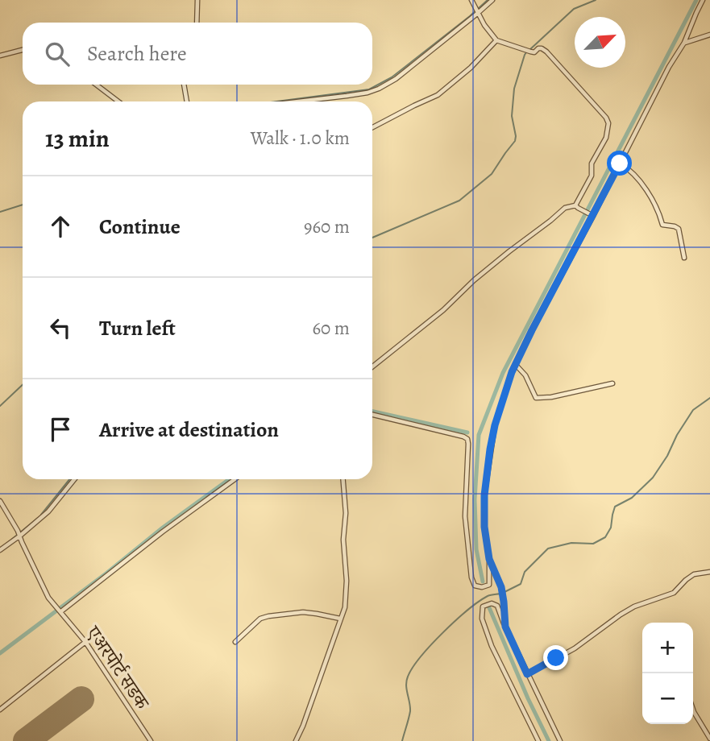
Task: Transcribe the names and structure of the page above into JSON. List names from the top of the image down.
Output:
{
  "streets": {
    "street": ["एअरपोर्ट सडक"]
  },
  "north": "top right",
  "page": {
    "search": "Search here",
    "heading": ["13 min", "Walk · 1.0 km"],
    "list": [
      ["Continue", "960 m"],
      ["Turn left", "60 m"],
      "Arrive at destination"
    ],
    "map_buttons": ["+", "−"]
  }
}
